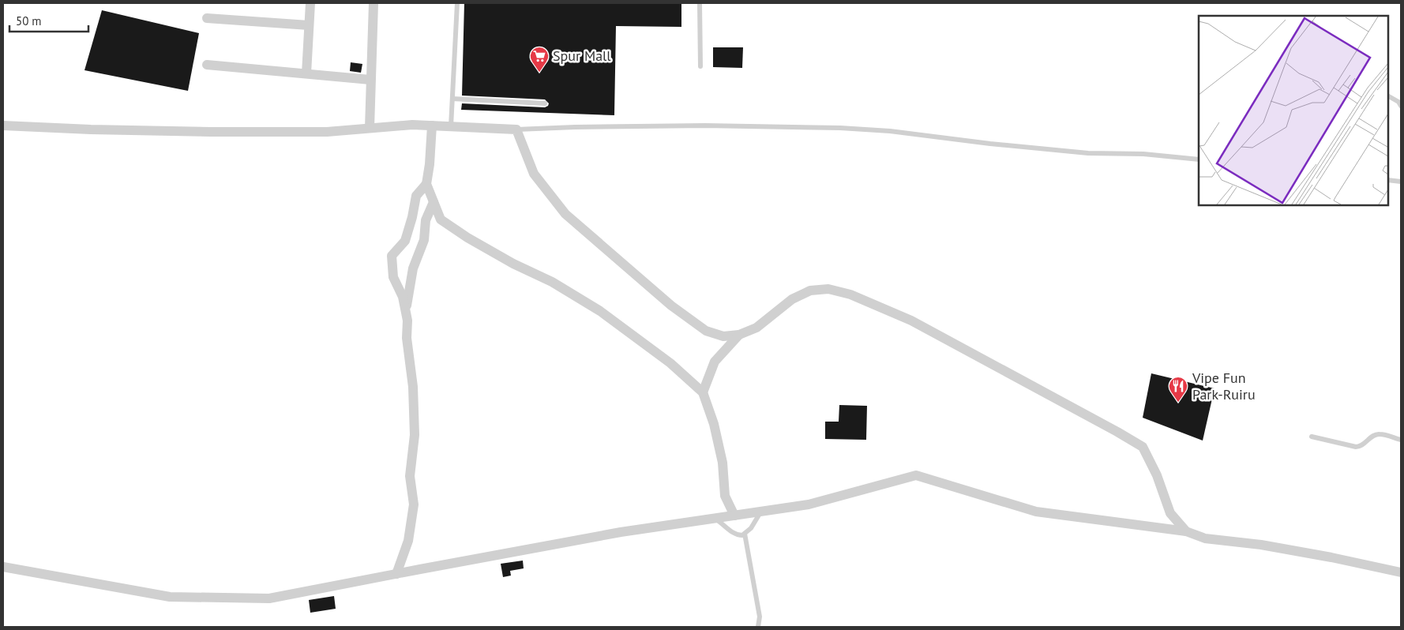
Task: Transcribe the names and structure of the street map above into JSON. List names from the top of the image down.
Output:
{
  "places": {
    "supermarket": ["Spur Mall"],
    "restaurant": ["Vipe Fun Park-Ruiru"]
  },
  "scale_bar": "50 m"
}
